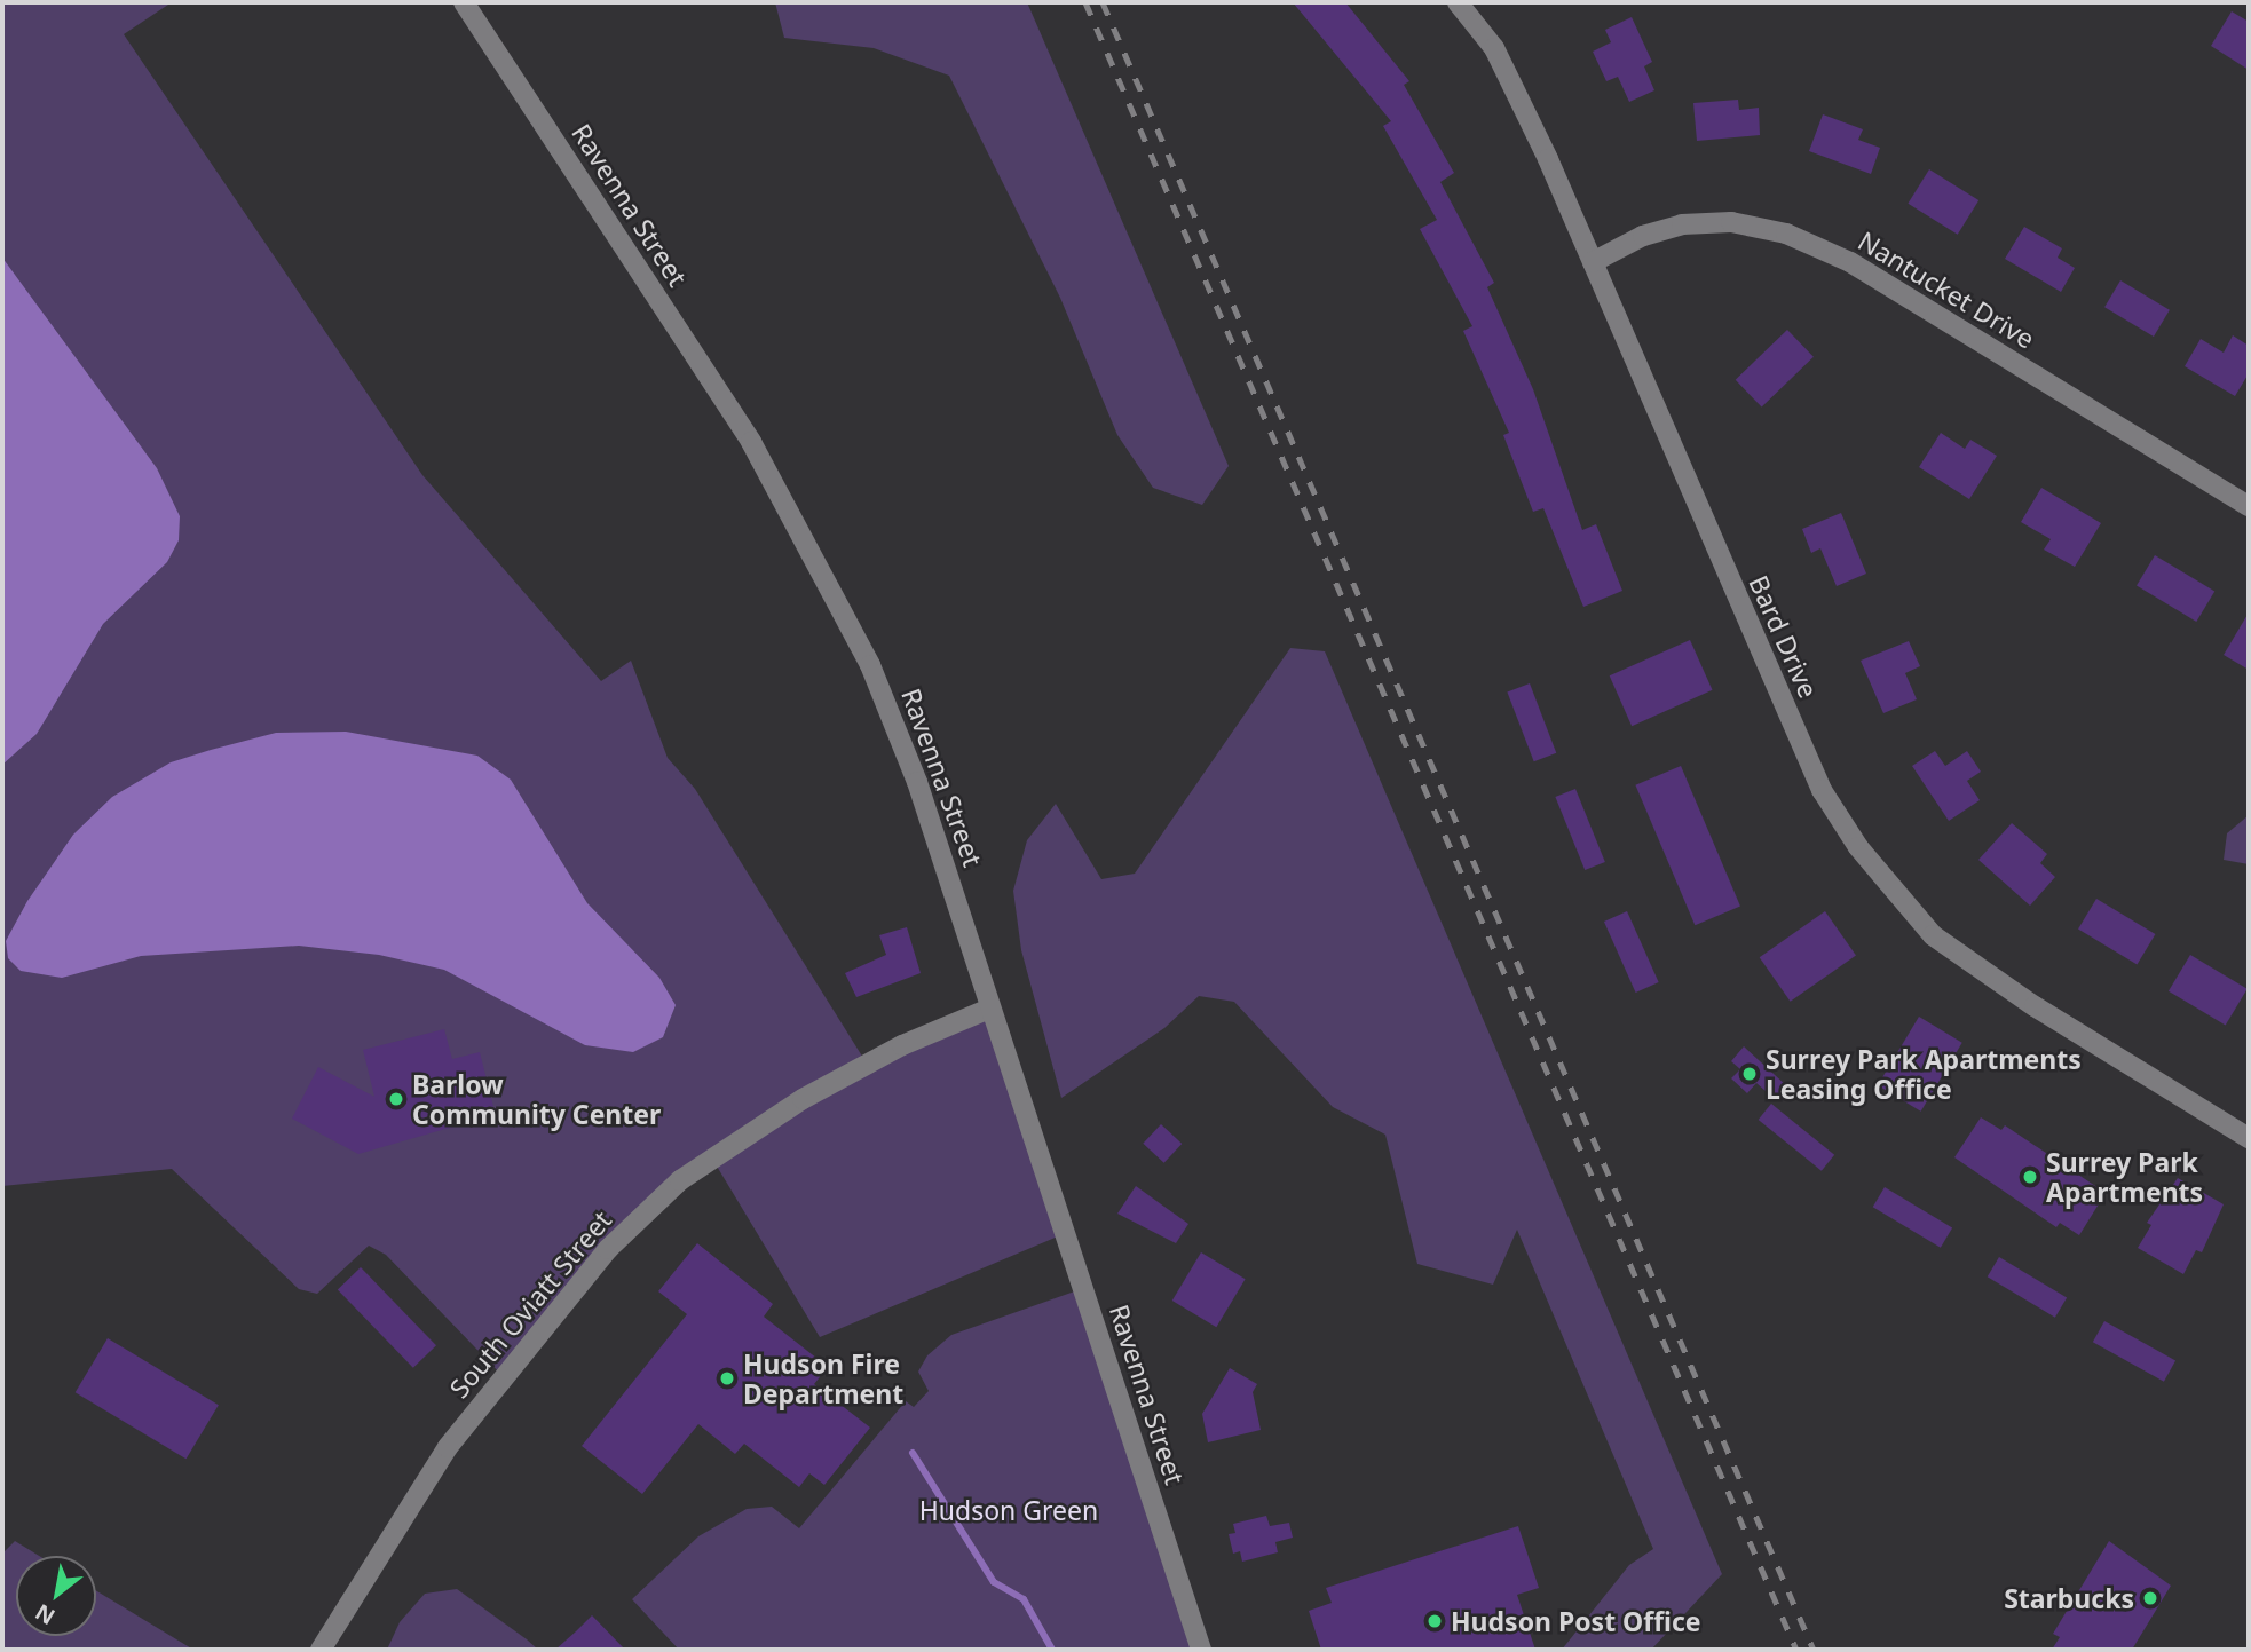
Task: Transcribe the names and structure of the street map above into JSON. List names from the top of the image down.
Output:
{
  "streets": {
    "street": [
      "Ravenna Street",
      "Nantucket Drive",
      "Bard Drive",
      "South Oviatt Street"
    ]
  },
  "crossings": [
    ["Ravenna Street", "South Oviatt Street"],
    ["Nantucket Drive", "Bard Drive"]
  ],
  "parks": ["Hudson Green"],
  "places": [
    "Surrey Park Apartments Leasing Office",
    "Barlow Community Center",
    "Surrey Park Apartments",
    "Hudson Fire Department",
    "Starbucks",
    "Hudson Post Office"
  ],
  "north": "bottom left"
}
